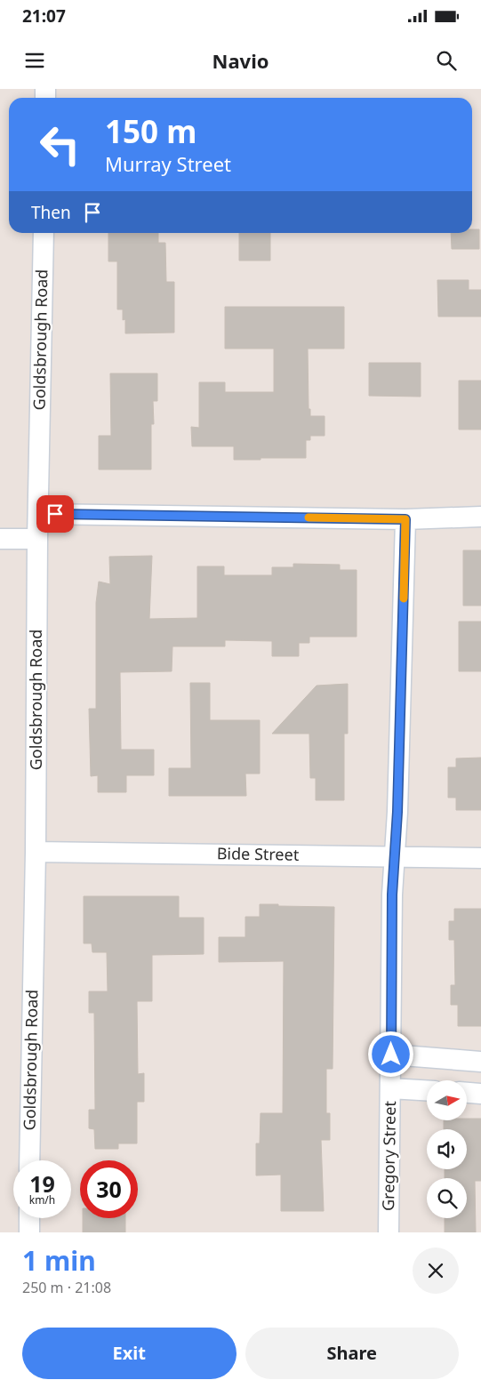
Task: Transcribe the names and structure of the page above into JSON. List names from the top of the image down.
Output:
{
  "streets": {
    "street": ["Goldsbrough Road", "Bide Street", "Gregory Street"]
  },
  "crossings": [
    ["Goldsbrough Road", "Bide Street"],
    ["Bide Street", "Gregory Street"]
  ],
  "north": "right",
  "page": {
    "status": "21:07",
    "header": "Navio",
    "turn": ["150 m", "Murray Street"],
    "then": "Then",
    "speed": "19 km/h",
    "limit": "30",
    "heading": ["1 min", "250 m · 21:08"],
    "buttons": ["Exit", "Share"]
  }
}
